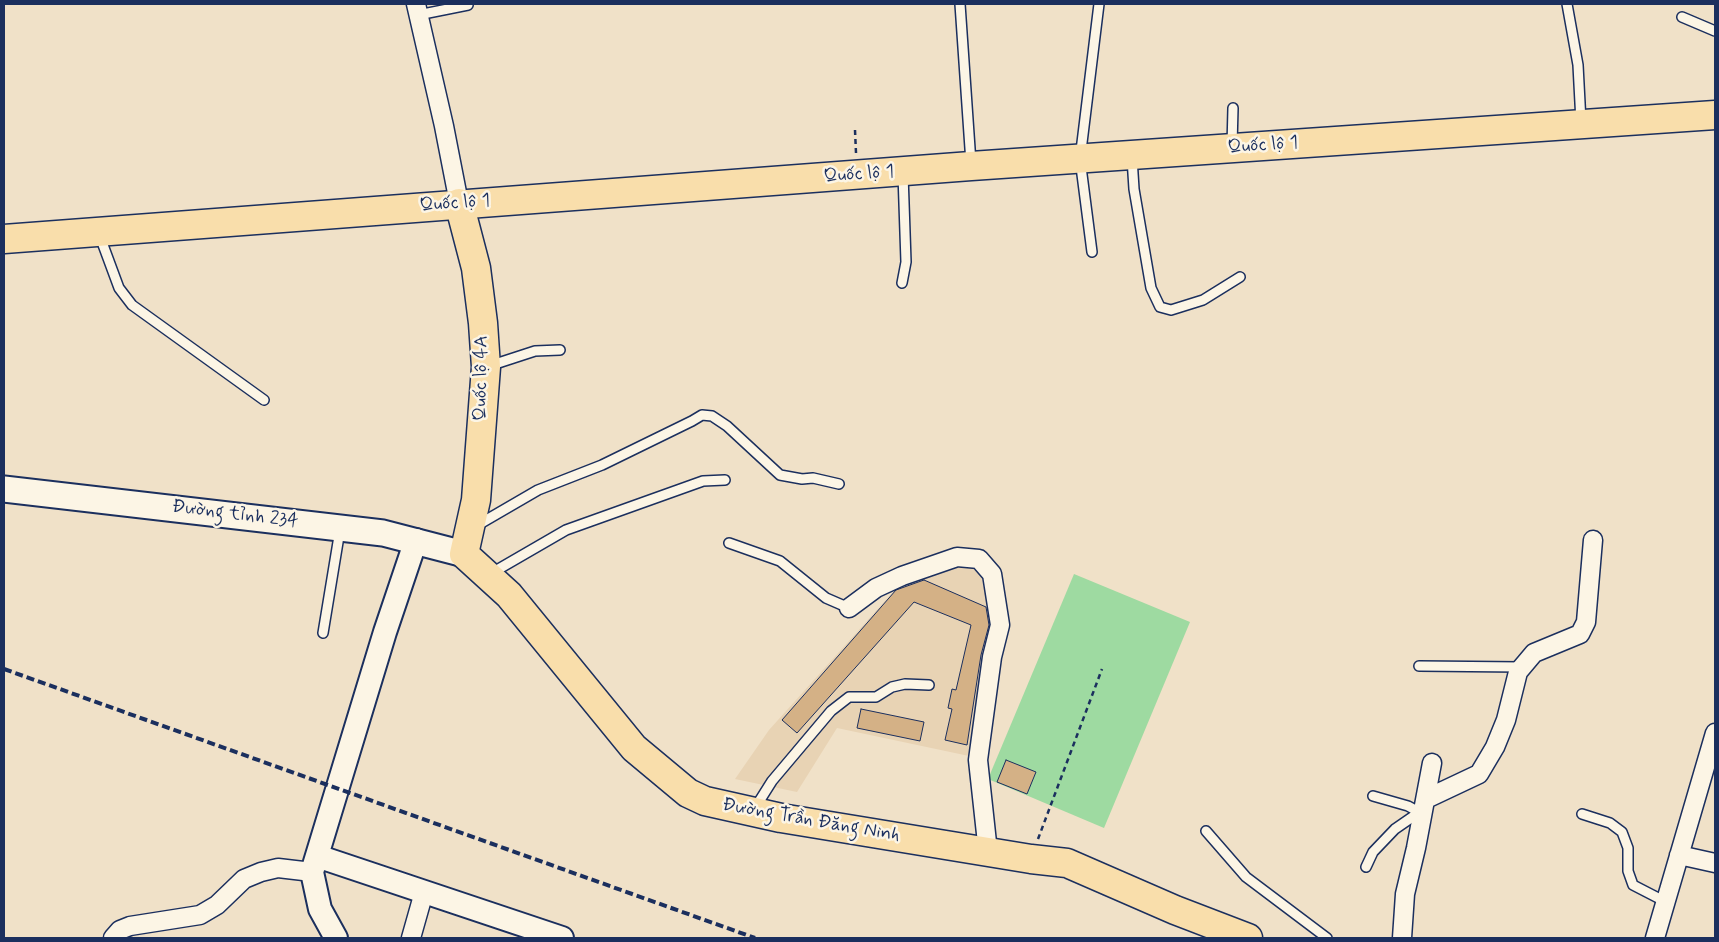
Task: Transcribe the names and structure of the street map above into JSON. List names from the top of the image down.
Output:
{
  "streets": {
    "main road": [
      "Quốc lộ 1",
      "Quốc lộ 4A",
      "Đường tỉnh 234",
      "Đường Trần Đăng Ninh"
    ]
  },
  "crossings": [
    ["Quốc lộ 1", "Quốc lộ 4A"],
    ["Quốc lộ 4A", "Đường tỉnh 234"],
    ["Quốc lộ 4A", "Đường Trần Đăng Ninh"],
    ["Đường tỉnh 234", "Đường Trần Đăng Ninh"]
  ]
}
